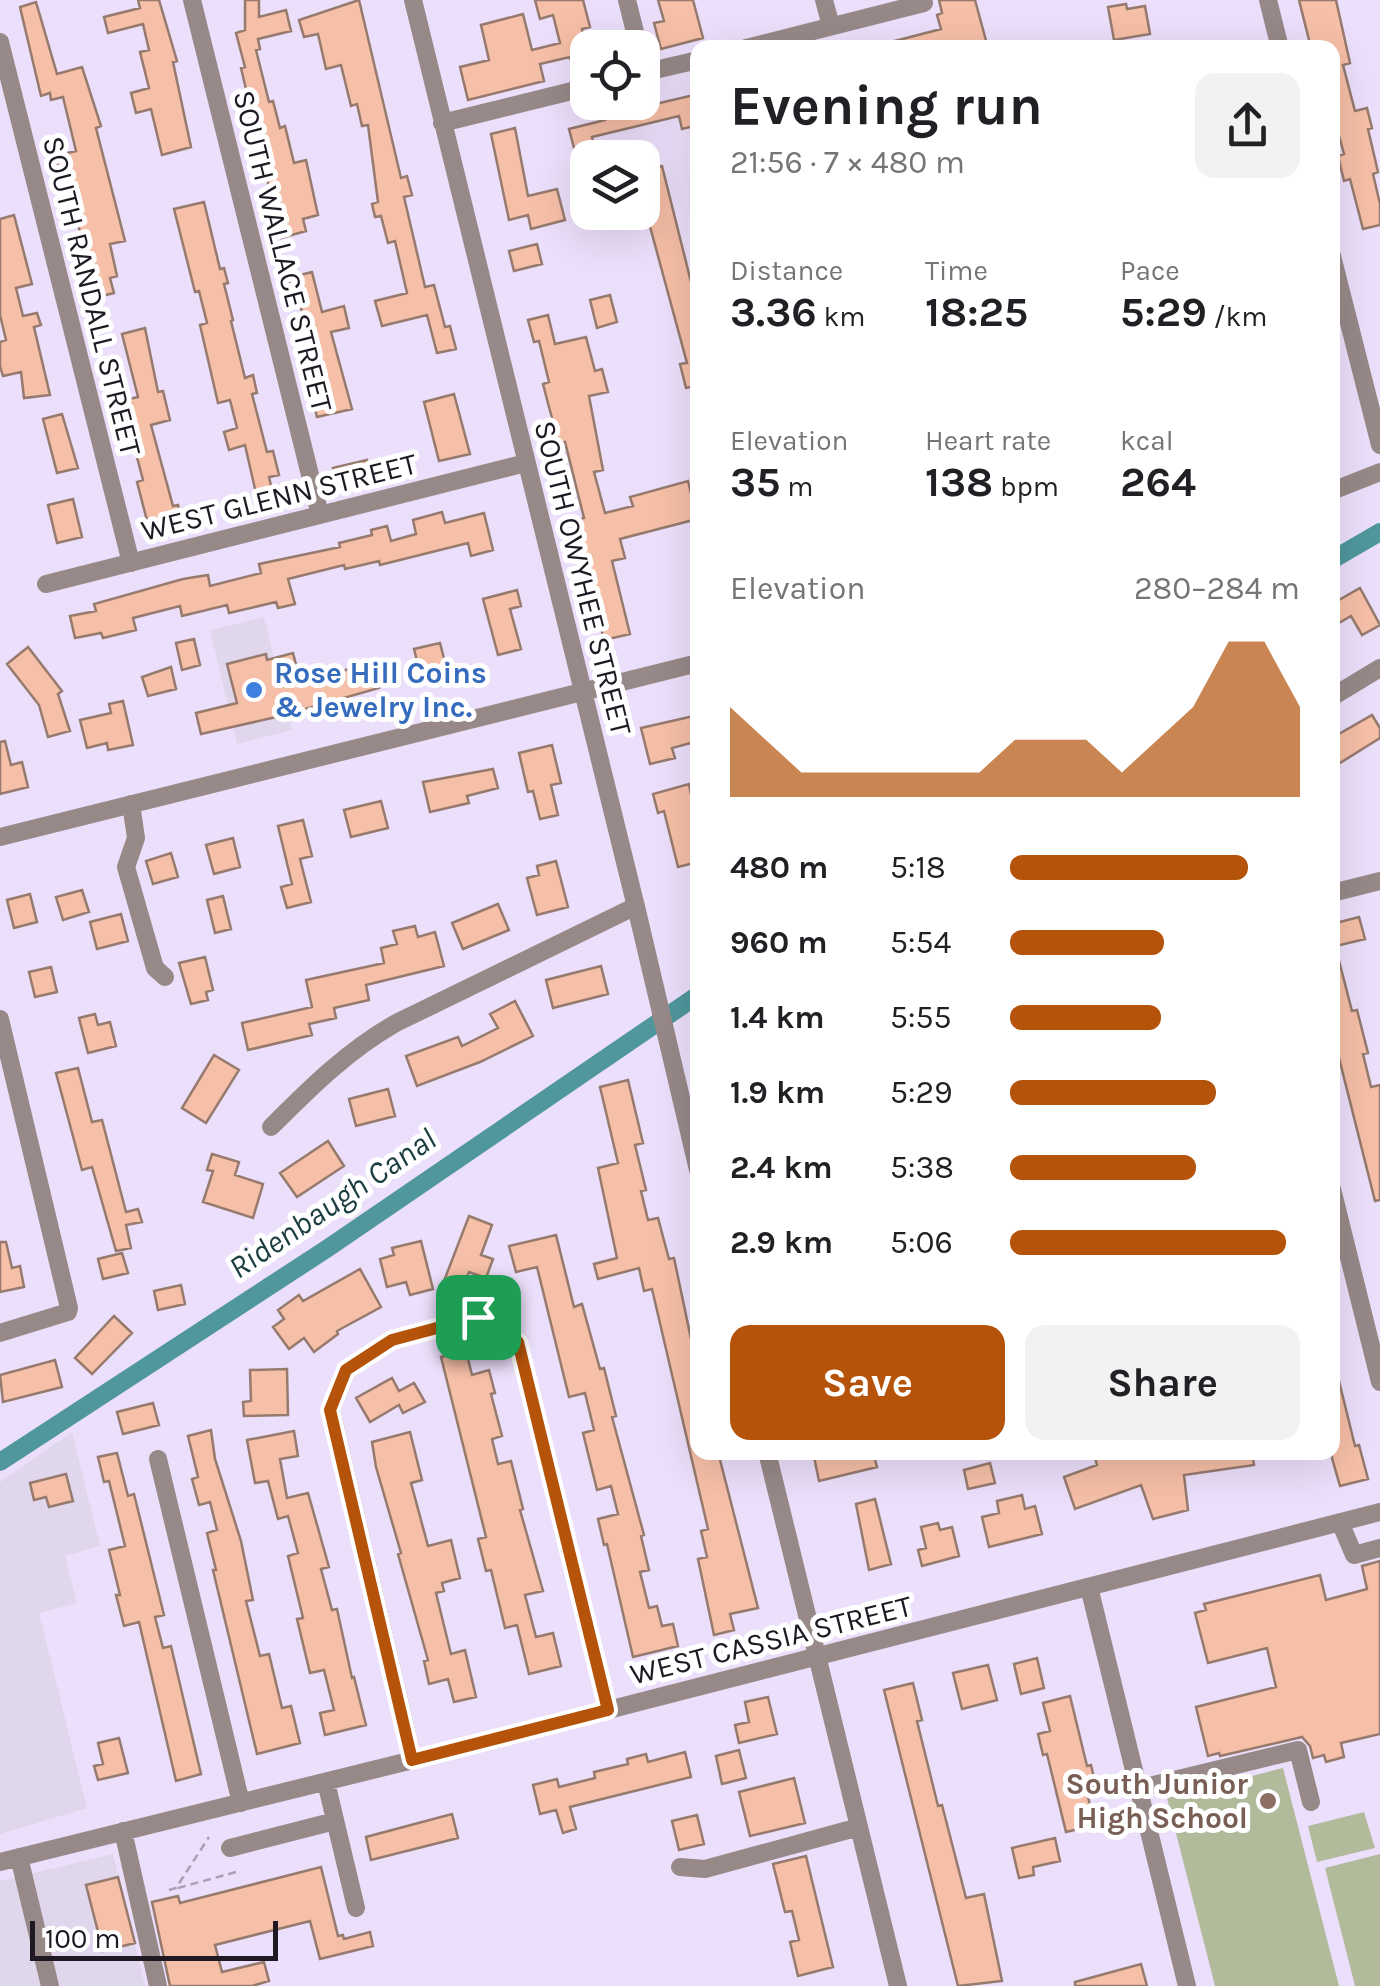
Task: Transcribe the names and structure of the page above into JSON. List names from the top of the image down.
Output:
{
  "streets": {
    "street": [
      "SOUTH WALLACE STREET",
      "SOUTH RANDALL STREET",
      "WEST GLENN STREET",
      "SOUTH OWYHEE STREET",
      "WEST CASSIA STREET"
    ]
  },
  "crossings": [
    ["SOUTH WALLACE STREET", "WEST GLENN STREET"],
    ["SOUTH RANDALL STREET", "WEST GLENN STREET"],
    ["WEST GLENN STREET", "SOUTH OWYHEE STREET"]
  ],
  "water": ["Ridenbaugh Canal"],
  "places": ["Rose Hill Coins & Jewelry Inc.", "South Junior High School"],
  "scale_bar": "100 m",
  "page": {
    "heading": ["Evening run", "21:56 · 7 × 480 m"],
    "stats": [
      ["Distance", "3.36 km"],
      ["Time", "18:25"],
      ["Pace", "5:29 /km"],
      ["Elevation", "35 m"],
      ["Heart rate", "138 bpm"],
      ["kcal", "264"]
    ],
    "chart": ["Elevation", "280–284 m"],
    "list": [
      {
        "name": "480 m",
        "note": "5:18"
      },
      {
        "name": "960 m",
        "note": "5:54"
      },
      {
        "name": "1.4 km",
        "note": "5:55"
      },
      {
        "name": "1.9 km",
        "note": "5:29"
      },
      {
        "name": "2.4 km",
        "note": "5:38"
      },
      {
        "name": "2.9 km",
        "note": "5:06"
      }
    ],
    "buttons": ["Save", "Share"],
    "scale": "100 m"
  }
}
